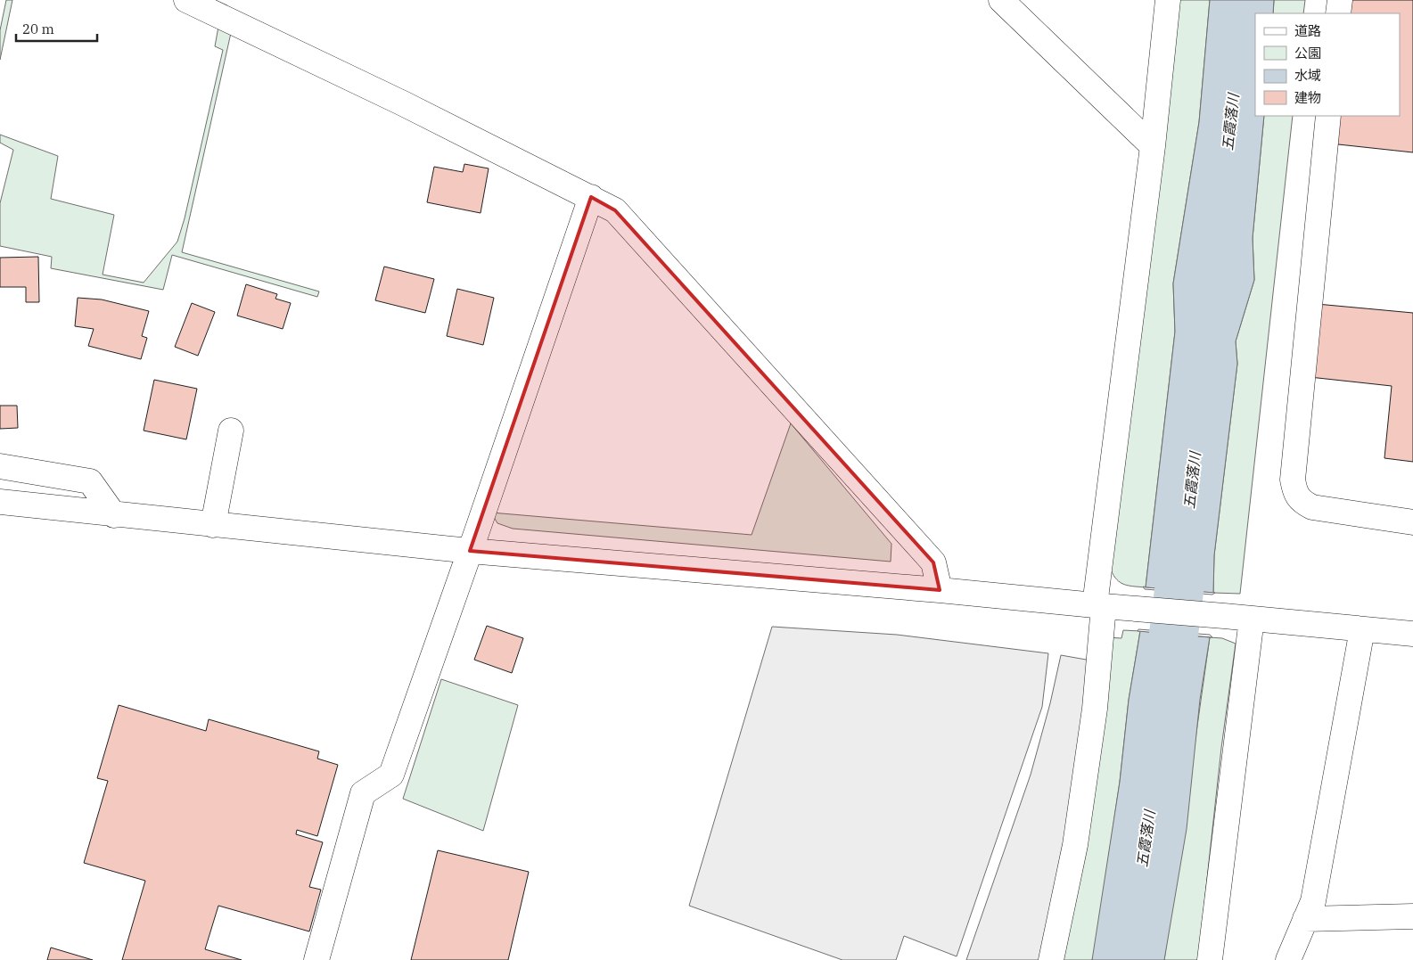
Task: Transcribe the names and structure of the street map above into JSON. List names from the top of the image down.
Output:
{
  "water": ["五霞落川"],
  "legend": [
    "道路",
    "公園",
    "水域",
    "建物"
  ],
  "scale_bar": "20 m"
}
